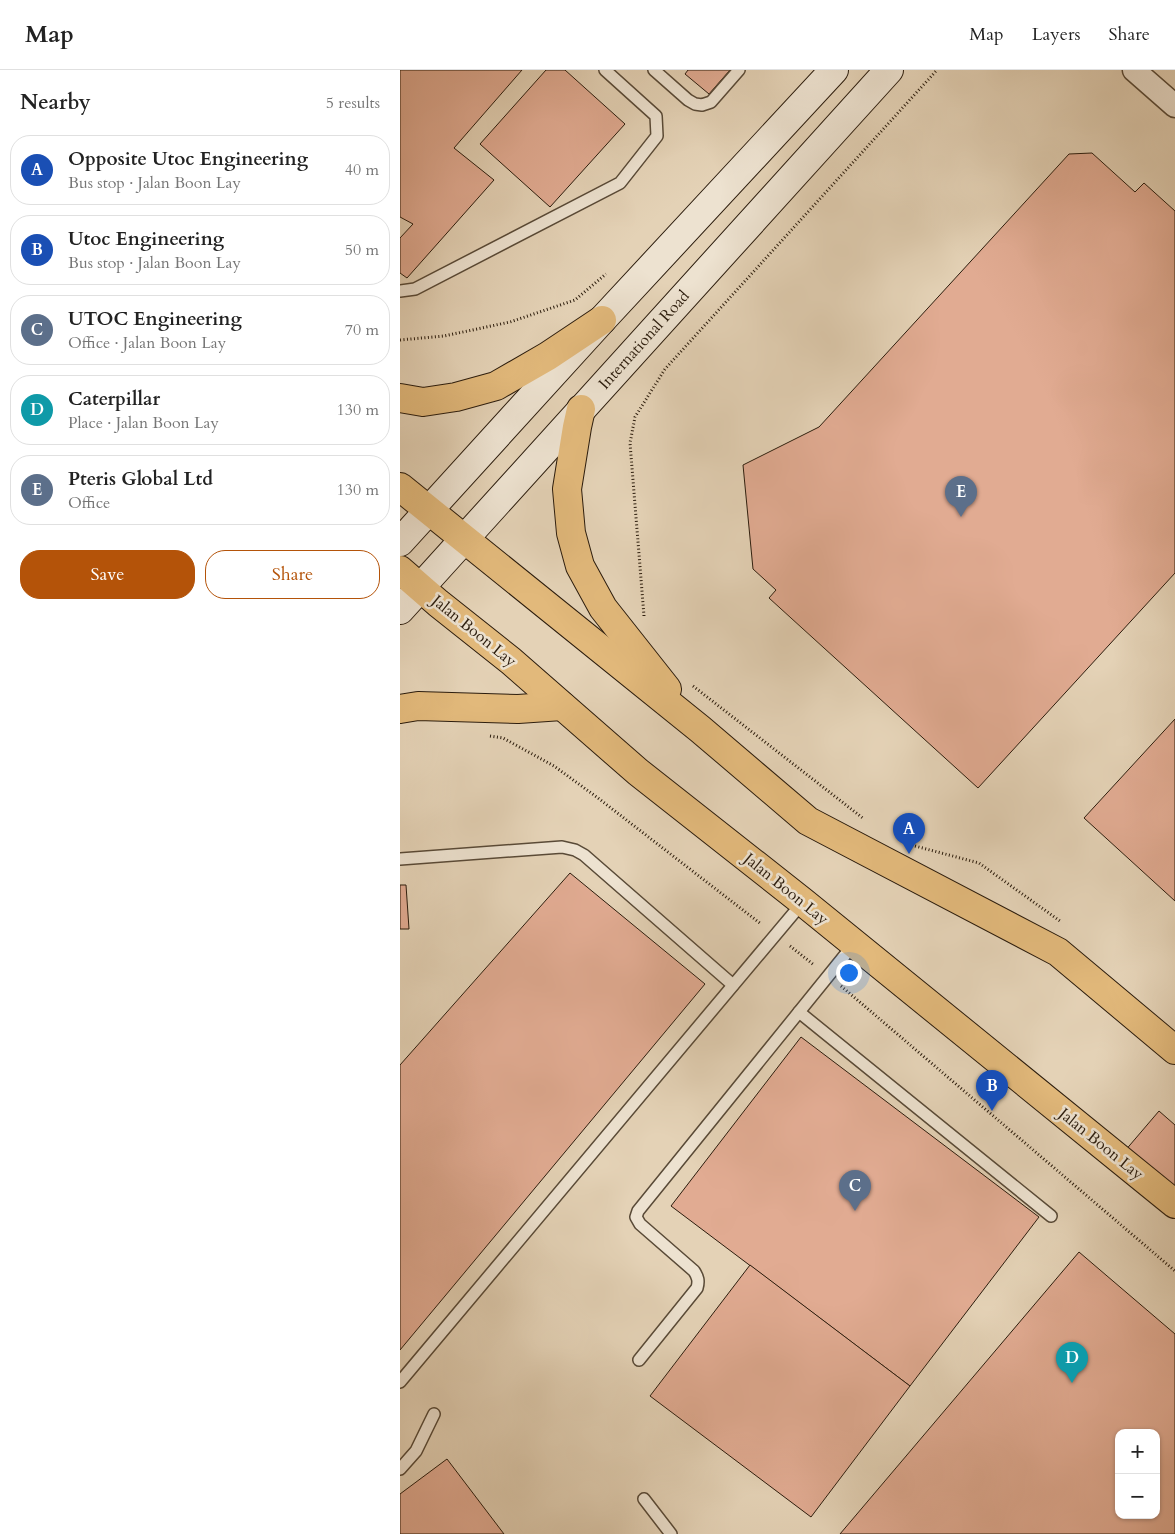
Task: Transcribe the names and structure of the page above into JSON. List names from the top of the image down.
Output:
{
  "streets": {
    "main road": ["International Road", "Jalan Boon Lay"]
  },
  "crossings": [
    ["International Road", "Jalan Boon Lay"]
  ],
  "page": {
    "header": "Map",
    "nav": ["Map", "Layers", "Share"],
    "heading": ["Nearby", "5 results"],
    "list": [
      {
        "mark": "A",
        "name": "Opposite Utoc Engineering",
        "note": "Bus stop · Jalan Boon Lay",
        "value": "40 m"
      },
      {
        "mark": "B",
        "name": "Utoc Engineering",
        "note": "Bus stop · Jalan Boon Lay",
        "value": "50 m"
      },
      {
        "mark": "C",
        "name": "UTOC Engineering",
        "note": "Office · Jalan Boon Lay",
        "value": "70 m"
      },
      {
        "mark": "D",
        "name": "Caterpillar",
        "note": "Place · Jalan Boon Lay",
        "value": "130 m"
      },
      {
        "mark": "E",
        "name": "Pteris Global Ltd",
        "note": "Office",
        "value": "130 m"
      }
    ],
    "pins": [
      "E",
      "A",
      "B",
      "C",
      "D"
    ],
    "buttons": ["Save", "Share"],
    "map_buttons": ["+", "−"]
  }
}
